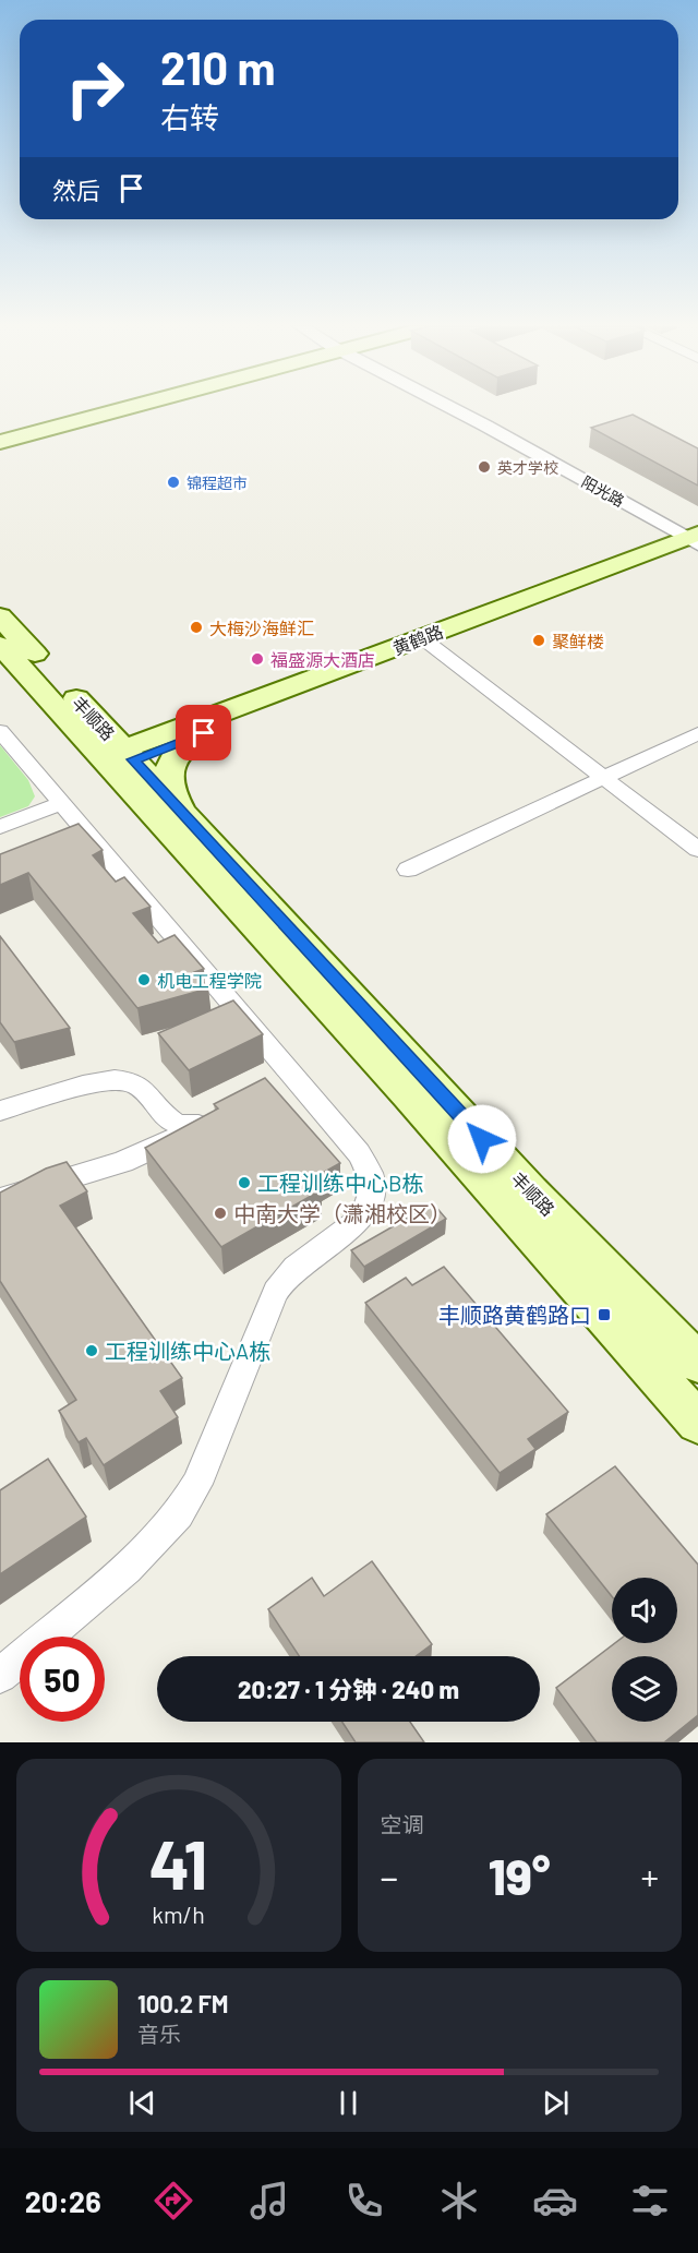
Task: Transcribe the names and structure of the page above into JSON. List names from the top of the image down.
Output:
{
  "streets": {
    "main road": ["丰顺路"],
    "street": ["阳光路"]
  },
  "places": {
    "other": [
      "英才学校",
      "锦程超市",
      "大梅沙海鲜汇",
      "聚鲜楼",
      "福盛源大酒店",
      "机电工程学院",
      "工程训练中心B栋",
      "中南大学（潇湘校区）",
      "工程训练中心A栋"
    ],
    "transit": ["丰顺路黄鹤路口"]
  },
  "page": {
    "turn": ["210 m", "右转"],
    "then": "然后",
    "limit": "50",
    "trip": "20:27 · 1 分钟 · 240 m",
    "tile": "空调",
    "heat": ["−", "19°", "+"],
    "song": ["100.2 FM", "音乐"],
    "tabs": "20:26",
    "gauge": ["41", "km/h"]
  }
}
